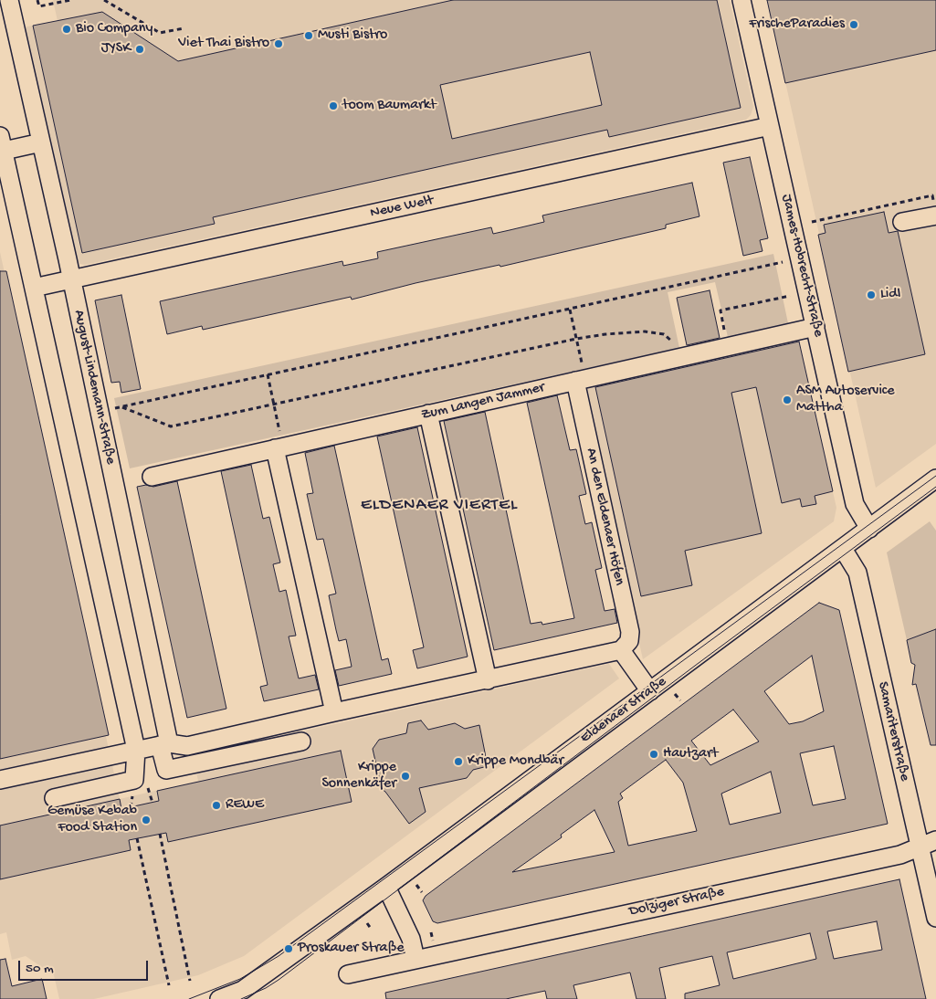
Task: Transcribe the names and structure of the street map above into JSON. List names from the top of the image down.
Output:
{
  "streets": {
    "street": [
      "Neue Welt",
      "James-Hobrecht-Straße",
      "August-Lindemann-Straße",
      "Zum Langen Jammer",
      "An den Eldenaer Höfen",
      "Eldenaer Straße",
      "Samariterstraße",
      "Dolziger Straße"
    ]
  },
  "crossings": [
    ["Neue Welt", "James-Hobrecht-Straße"],
    ["Neue Welt", "August-Lindemann-Straße"],
    ["James-Hobrecht-Straße", "Zum Langen Jammer"],
    ["James-Hobrecht-Straße", "Eldenaer Straße"],
    ["Zum Langen Jammer", "An den Eldenaer Höfen"],
    ["Eldenaer Straße", "Samariterstraße"],
    ["Samariterstraße", "Dolziger Straße"]
  ],
  "districts": ["ELDENAER VIERTEL"],
  "places": [
    "FrischeParadies",
    "Bio Company",
    "Musti Bistro",
    "Viet Thai Bistro",
    "JYSK",
    "toom Baumarkt",
    "Lidl",
    "ASM Autoservice Mattha",
    "Hautzart",
    "Krippe Mondbär",
    "Krippe Sonnenkäfer",
    "REWE",
    "Gemüse Kebab Food Station",
    "Proskauer Straße"
  ],
  "scale_bar": "50 m"
}
